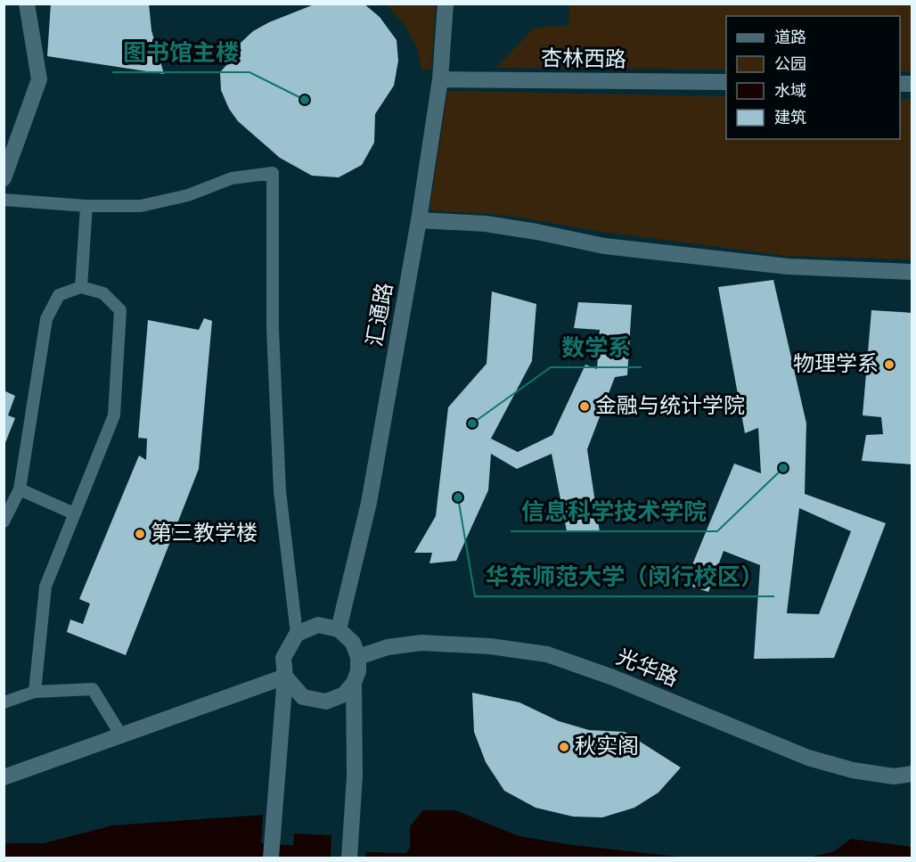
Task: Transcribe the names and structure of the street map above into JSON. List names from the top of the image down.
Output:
{
  "streets": {
    "street": ["杏林西路", "汇通路", "光华路"]
  },
  "crossings": [
    ["杏林西路", "汇通路"],
    ["汇通路", "光华路"]
  ],
  "places": [
    "图书馆主楼",
    "物理学系",
    "金融与统计学院",
    "数学系",
    "信息科学技术学院",
    "华东师范大学（闵行校区）",
    "第三教学楼",
    "秋实阁"
  ],
  "legend": [
    "道路",
    "公园",
    "水域",
    "建筑"
  ]
}
